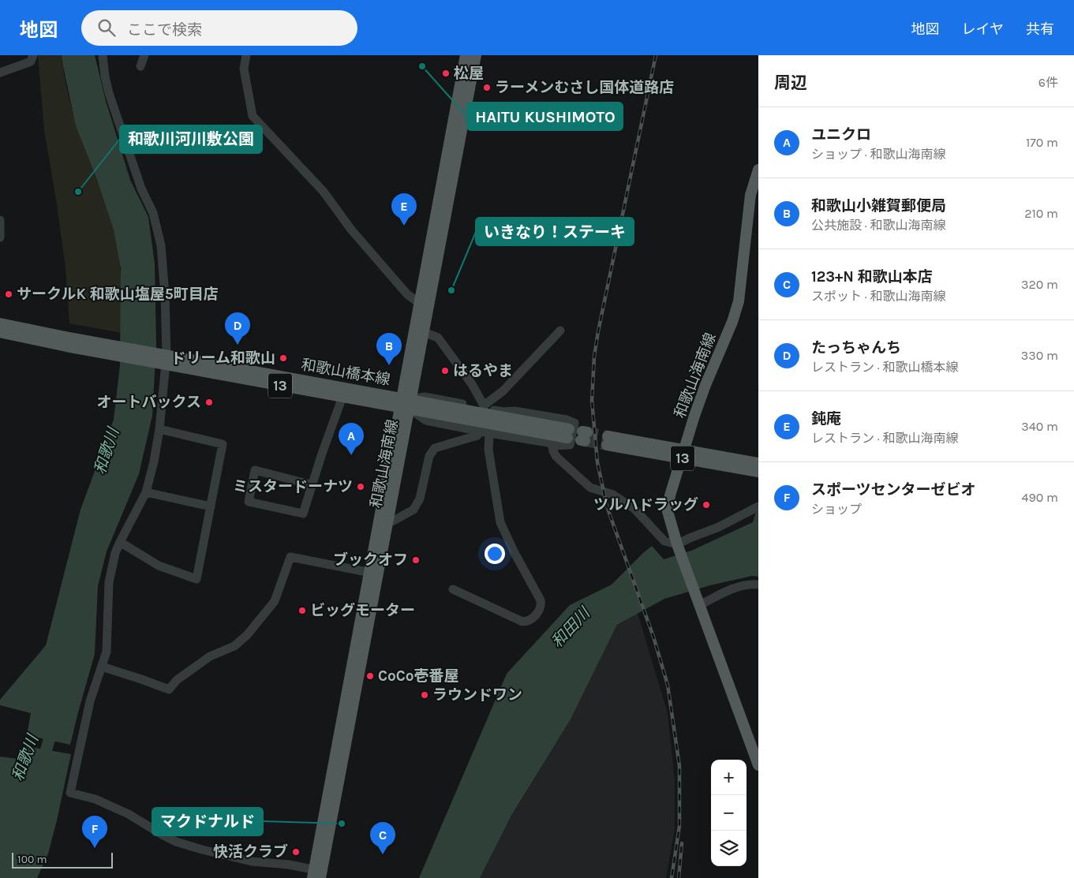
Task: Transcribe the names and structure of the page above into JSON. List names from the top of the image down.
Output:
{
  "streets": {
    "main road": ["和歌山橋本線", "和歌山海南線", "13"]
  },
  "crossings": [
    ["和歌山橋本線", "和歌山海南線"],
    ["和歌山海南線", "13"]
  ],
  "water": ["和歌川", "和田川"],
  "places": [
    "HAITU KUSHIMOTO",
    "松屋",
    "ラーメンむさし国体道路店",
    "和歌川河川敷公園",
    "いきなり！ステーキ",
    "サークルK 和歌山塩屋5町目店",
    "ドリーム和歌山",
    "はるやま",
    "オートバックス",
    "ミスタードーナツ",
    "ツルハドラッグ",
    "ブックオフ",
    "ビッグモーター",
    "CoCo壱番屋",
    "ラウンドワン",
    "マクドナルド",
    "快活クラブ"
  ],
  "scale_bar": "100 m",
  "page": {
    "header": "地図",
    "search": "ここで検索",
    "nav": ["地図", "レイヤ", "共有"],
    "heading": ["周辺", "6件"],
    "list": [
      {
        "mark": "A",
        "name": "ユニクロ",
        "note": "ショップ · 和歌山海南線",
        "value": "170 m"
      },
      {
        "mark": "B",
        "name": "和歌山小雑賀郵便局",
        "note": "公共施設 · 和歌山海南線",
        "value": "210 m"
      },
      {
        "mark": "C",
        "name": "123+N 和歌山本店",
        "note": "スポット · 和歌山海南線",
        "value": "320 m"
      },
      {
        "mark": "D",
        "name": "たっちゃんち",
        "note": "レストラン · 和歌山橋本線",
        "value": "330 m"
      },
      {
        "mark": "E",
        "name": "鈍庵",
        "note": "レストラン · 和歌山海南線",
        "value": "340 m"
      },
      {
        "mark": "F",
        "name": "スポーツセンターゼビオ",
        "note": "ショップ",
        "value": "490 m"
      }
    ],
    "pins": [
      "E",
      "D",
      "B",
      "A",
      "F",
      "C"
    ],
    "map_buttons": ["+", "−"],
    "scale": "100 m"
  }
}
